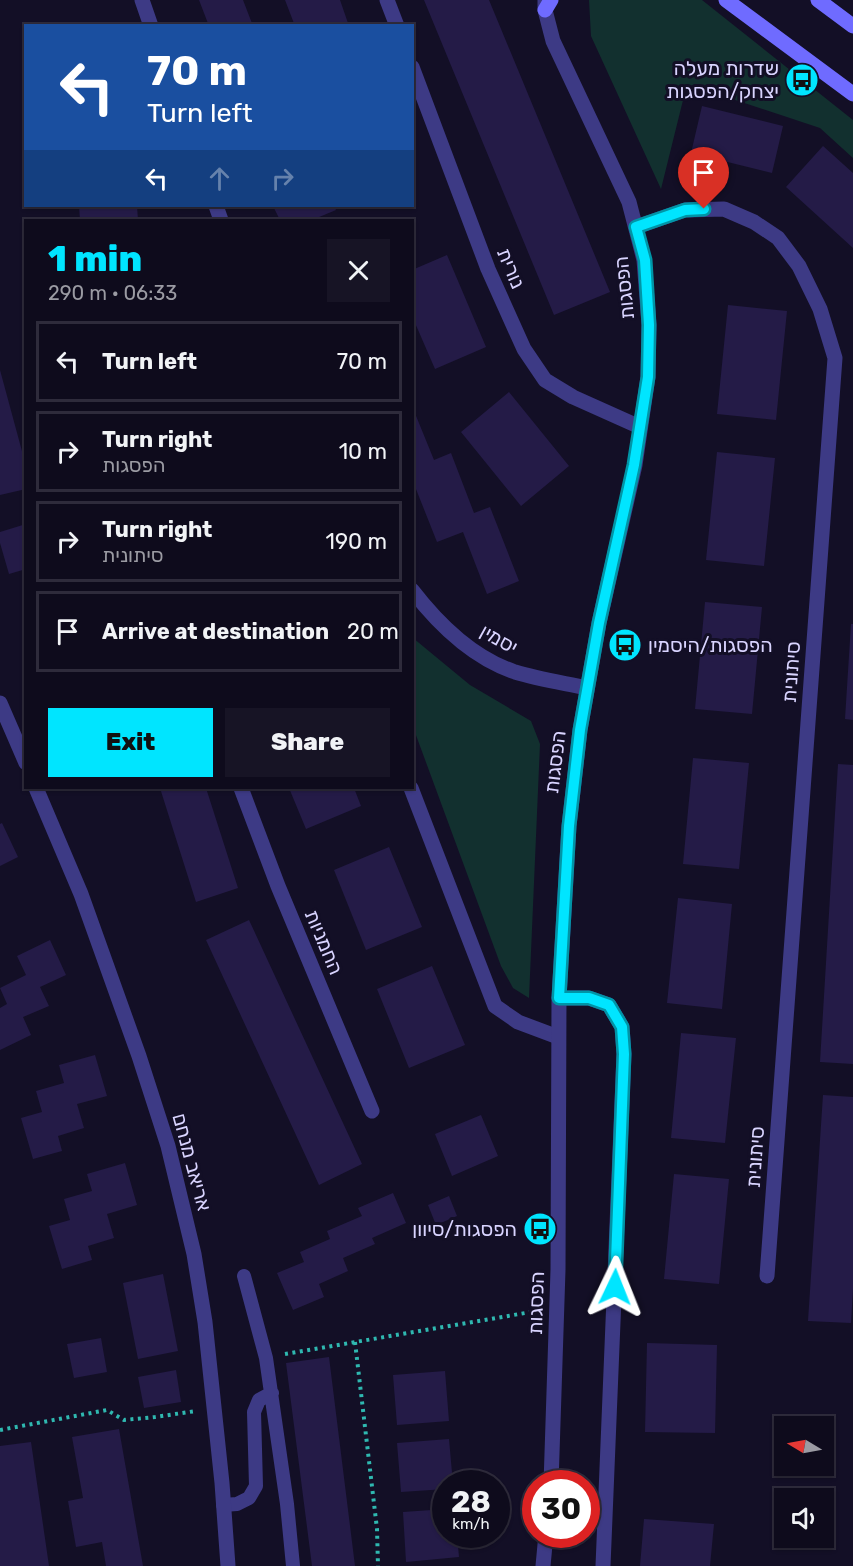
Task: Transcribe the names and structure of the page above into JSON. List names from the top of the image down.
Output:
{
  "streets": {
    "street": [
      "נורית",
      "הפסגות",
      "יסמין",
      "סיתונית",
      "החמניות",
      "אריאב מנחם"
    ]
  },
  "crossings": [
    ["נורית", "הפסגות"],
    ["הפסגות", "יסמין"],
    ["הפסגות", "סיתונית"]
  ],
  "places": {
    "bus stop": ["שדרות מעלה יצחק/הפסגות", "הפסגות/היסמין", "הפסגות/סיוון"]
  },
  "north": "left",
  "page": {
    "turn": ["70 m", "Turn left"],
    "heading": ["1 min", "290 m · 06:33"],
    "list": [
      {
        "name": "Turn left",
        "value": "70 m"
      },
      {
        "name": "Turn right",
        "note": "הפסגות",
        "value": "10 m"
      },
      {
        "name": "Turn right",
        "note": "סיתונית",
        "value": "190 m"
      },
      {
        "name": "Arrive at destination",
        "value": "20 m"
      }
    ],
    "buttons": ["Exit", "Share"],
    "speed": "28 km/h",
    "limit": "30"
  }
}
